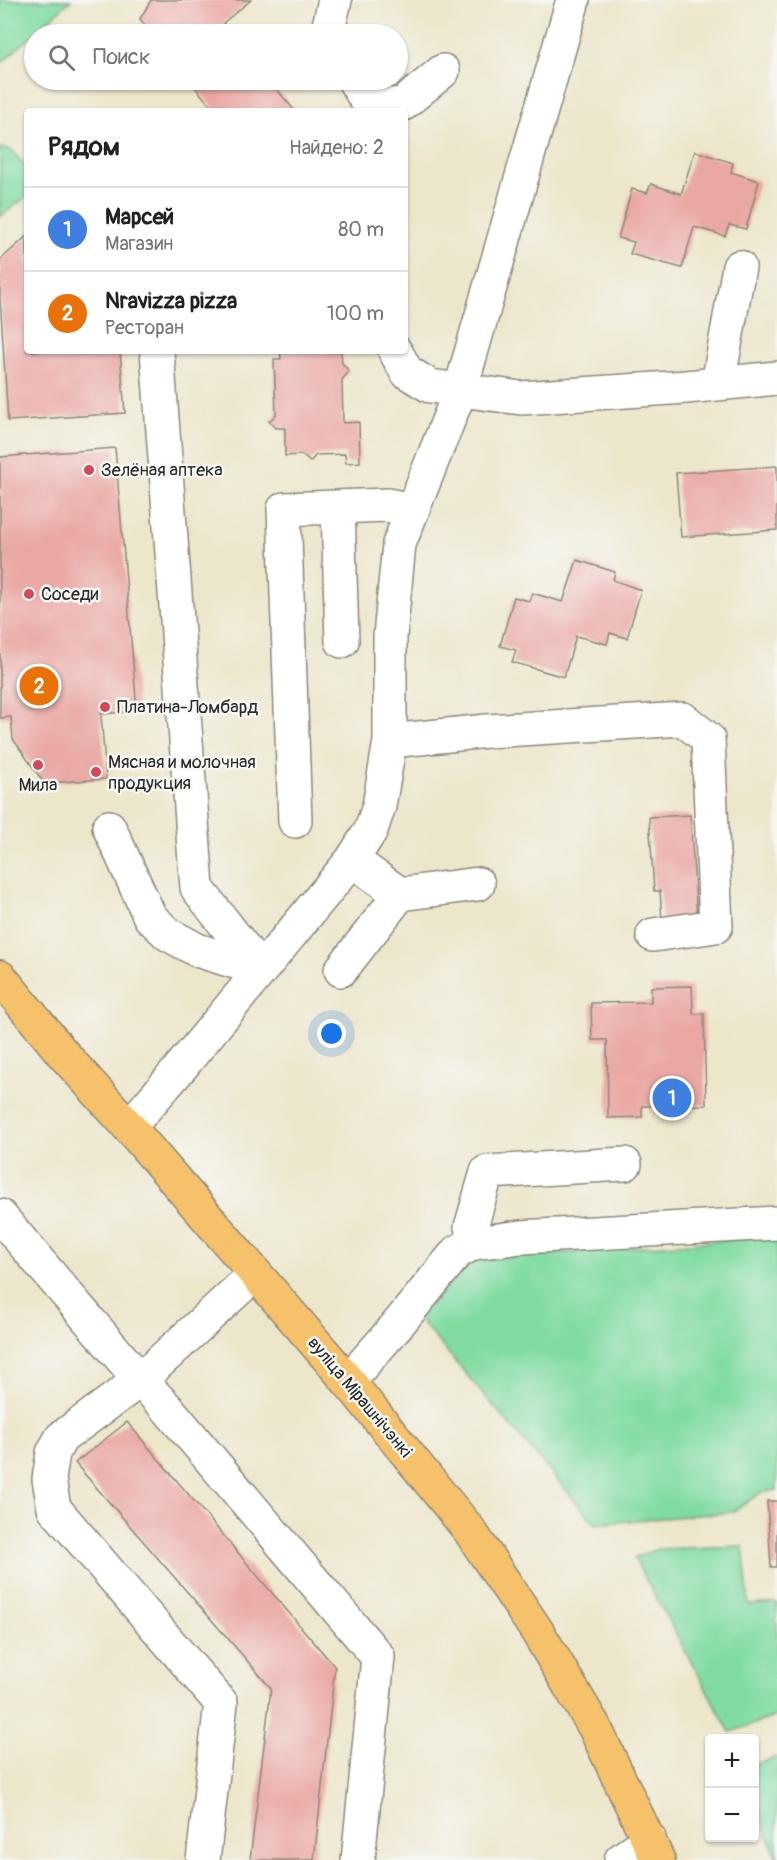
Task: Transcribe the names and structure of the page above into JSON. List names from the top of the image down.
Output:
{
  "streets": {
    "main road": ["вуліца Мірашнічэнкі"]
  },
  "places": [
    "Зелёная аптека",
    "Соседи",
    "Платина-Ломбард",
    "Мила",
    "Мясная и молочная продукция"
  ],
  "page": {
    "search": "Поиск",
    "heading": ["Рядом", "Найдено: 2"],
    "list": [
      {
        "mark": "1",
        "name": "Марсей",
        "note": "Магазин",
        "value": "80 m"
      },
      {
        "mark": "2",
        "name": "Nravizza pizza",
        "note": "Ресторан",
        "value": "100 m"
      }
    ],
    "pins": ["2", "1"],
    "map_buttons": ["+", "−"]
  }
}
